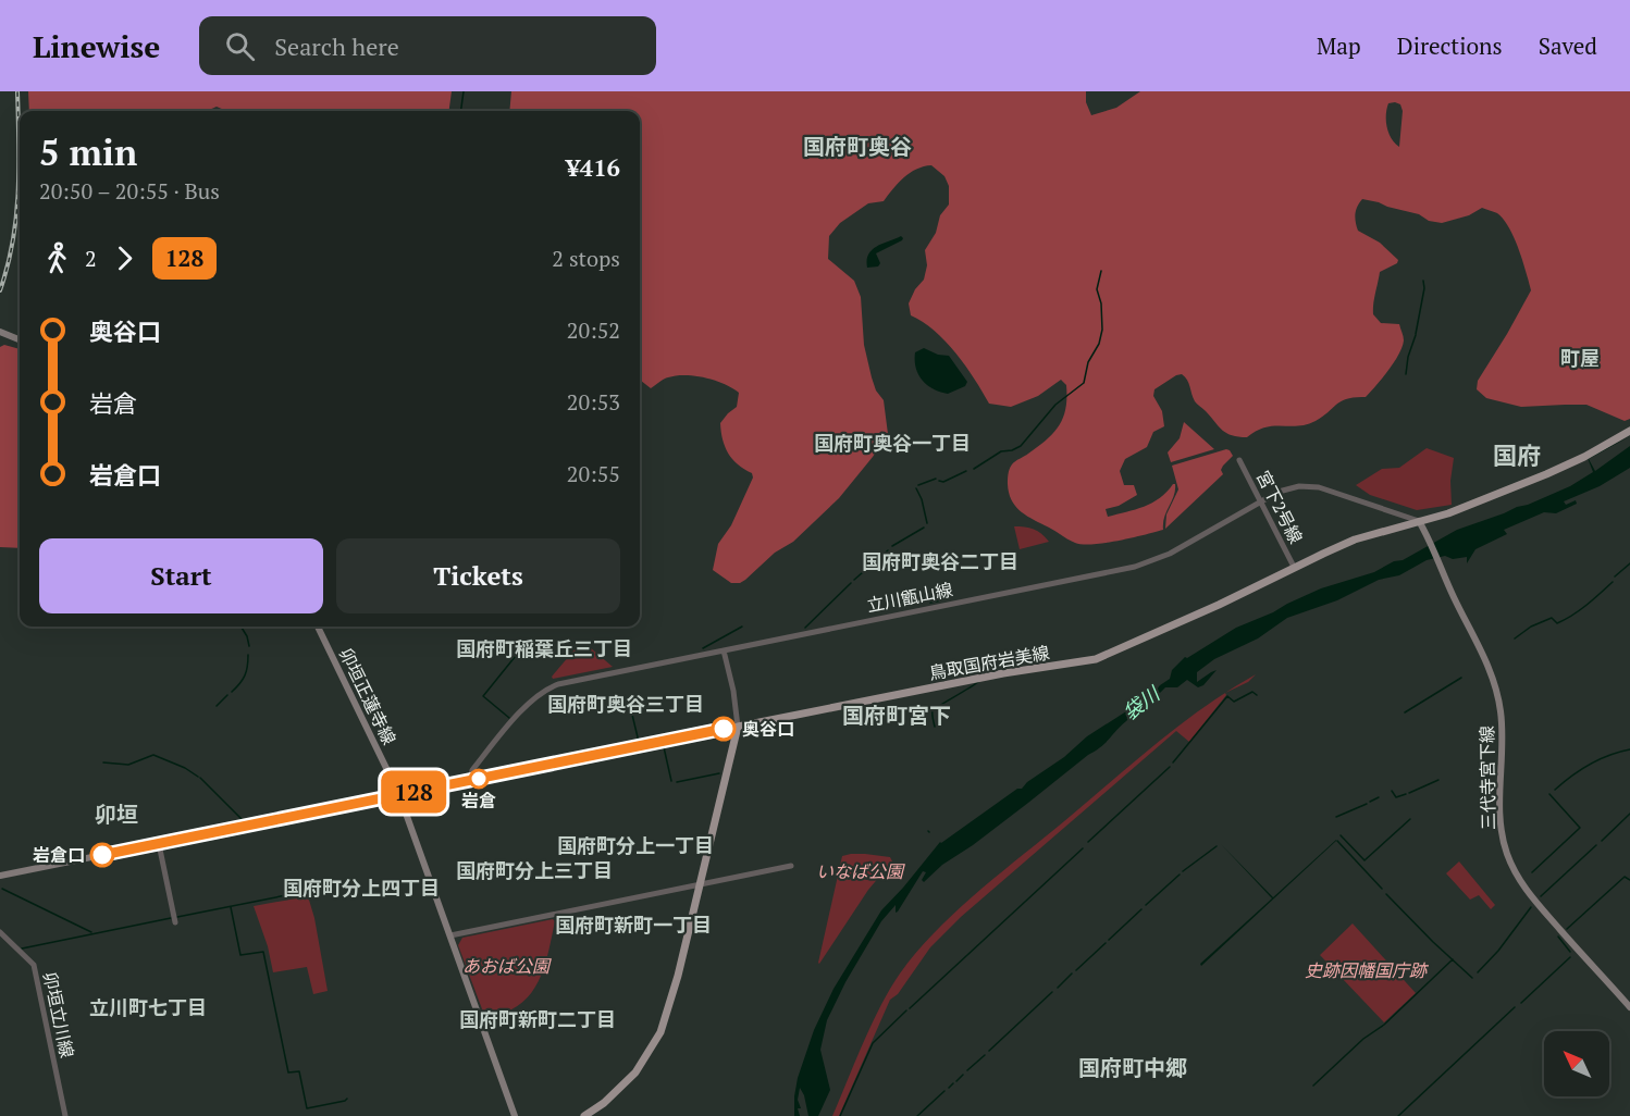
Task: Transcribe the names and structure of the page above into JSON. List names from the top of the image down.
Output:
{
  "streets": {
    "main road": ["鳥取国府岩美線", "卯垣正蓮寺線", "三代寺宮下線"],
    "street": ["宮下2号線", "立川甑山線", "卯垣立川線"]
  },
  "crossings": [
    ["宮下2号線", "立川甑山線"],
    ["宮下2号線", "鳥取国府岩美線"],
    ["立川甑山線", "鳥取国府岩美線"],
    ["立川甑山線", "三代寺宮下線"],
    ["鳥取国府岩美線", "三代寺宮下線"]
  ],
  "districts": [
    "国府町奥谷",
    "町屋",
    "国府町奥谷一丁目",
    "国府",
    "国府町奥谷二丁目",
    "国府町稲葉丘三丁目",
    "国府町奥谷三丁目",
    "国府町宮下",
    "卯垣",
    "国府町分上一丁目",
    "国府町分上三丁目",
    "国府町分上四丁目",
    "国府町新町一丁目",
    "立川町七丁目",
    "国府町新町二丁目",
    "国府町中郷"
  ],
  "water": ["袋川"],
  "parks": ["いなば公園", "あおば公園", "史跡因幡国庁跡"],
  "places": ["奥谷口", "岩倉", "岩倉口"],
  "lines": ["bus line 128"],
  "north": "top left",
  "page": {
    "header": "Linewise",
    "search": "Search here",
    "nav": ["Map", "Directions", "Saved"],
    "on_map": "128",
    "heading": ["5 min", "20:50 – 20:55 · Bus", "¥416"],
    "legs": ["2", "128", "2 stops"],
    "list": [
      {
        "name": "奥谷口",
        "value": "20:52"
      },
      {
        "name": "岩倉",
        "value": "20:53"
      },
      {
        "name": "岩倉口",
        "value": "20:55"
      }
    ],
    "buttons": ["Start", "Tickets"]
  }
}
